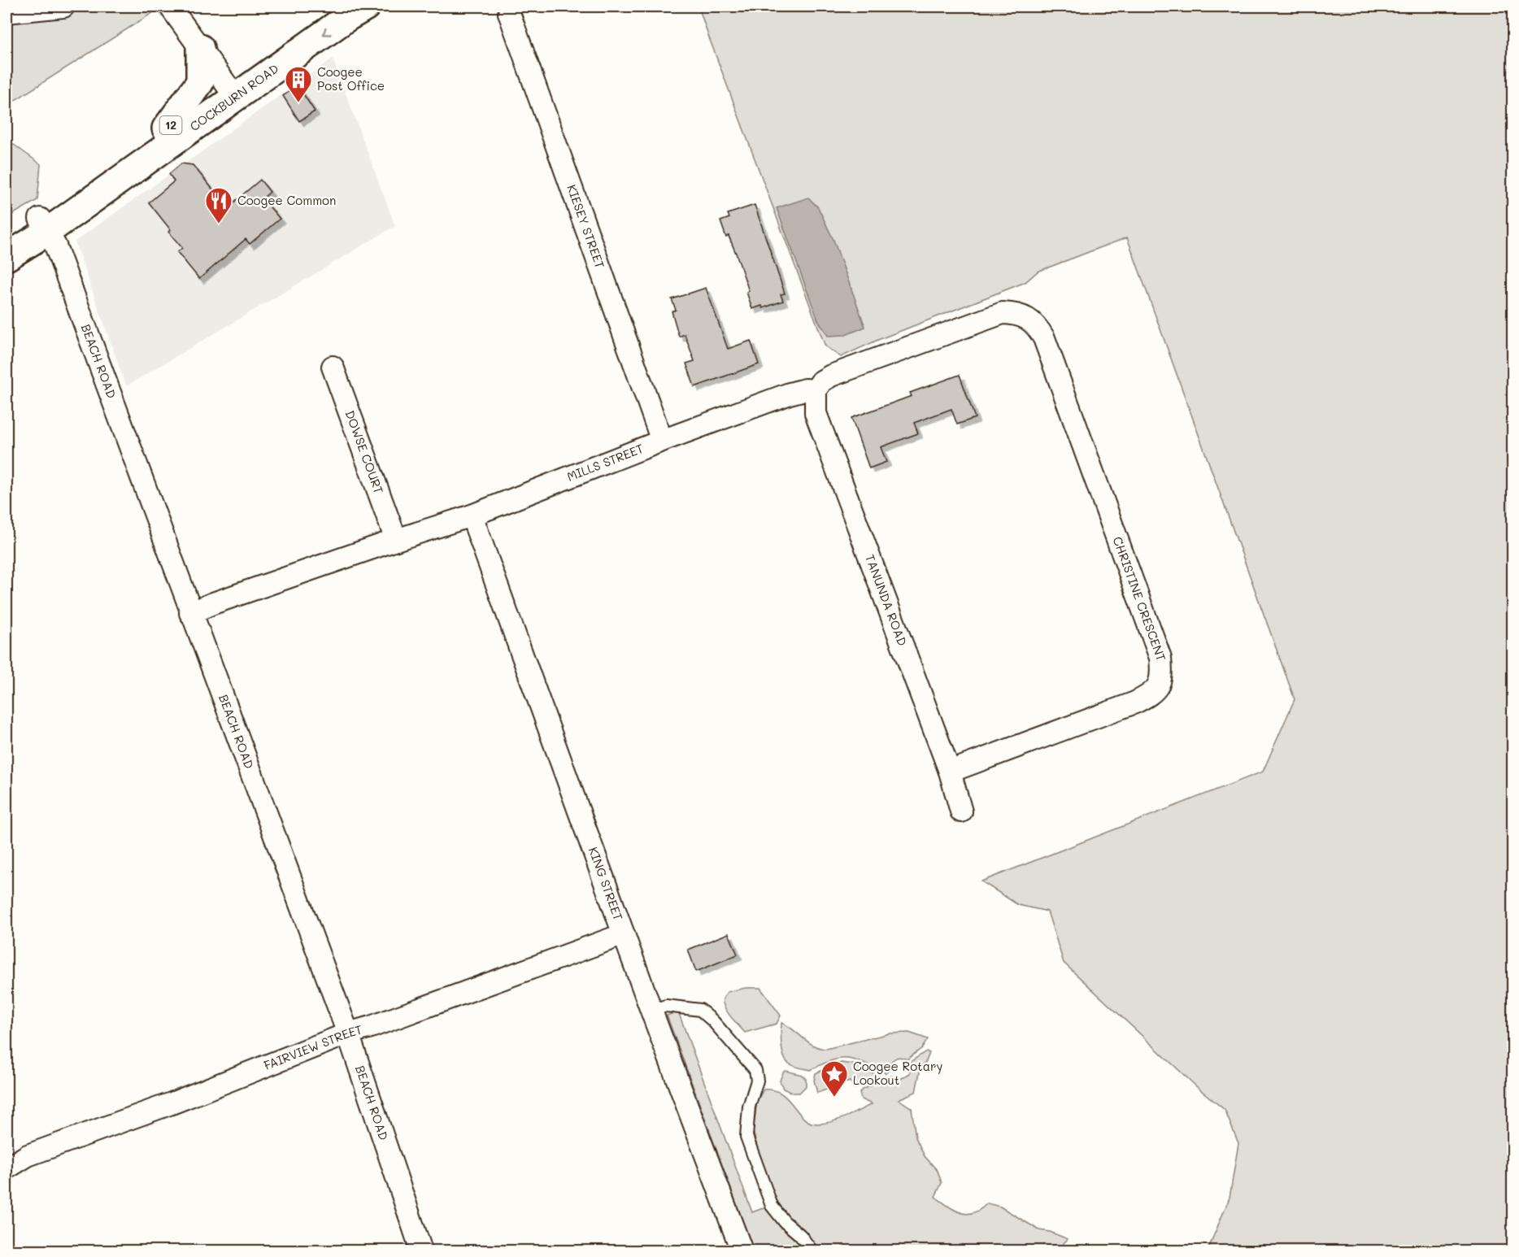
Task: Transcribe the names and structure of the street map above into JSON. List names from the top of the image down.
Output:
{
  "streets": {
    "main road": ["COCKBURN ROAD", "12"],
    "street": [
      "KIESEY STREET",
      "BEACH ROAD",
      "DOWSE COURT",
      "MILLS STREET",
      "CHRISTINE CRESCENT",
      "TANUNDA ROAD",
      "KING STREET",
      "FAIRVIEW STREET"
    ]
  },
  "crossings": [
    ["COCKBURN ROAD", "BEACH ROAD"],
    ["KIESEY STREET", "MILLS STREET"],
    ["BEACH ROAD", "MILLS STREET"],
    ["BEACH ROAD", "FAIRVIEW STREET"],
    ["DOWSE COURT", "MILLS STREET"],
    ["MILLS STREET", "CHRISTINE CRESCENT"],
    ["MILLS STREET", "TANUNDA ROAD"],
    ["MILLS STREET", "KING STREET"],
    ["CHRISTINE CRESCENT", "TANUNDA ROAD"],
    ["KING STREET", "FAIRVIEW STREET"]
  ],
  "places": {
    "building": ["Coogee Post Office"],
    "restaurant": ["Coogee Common"],
    "place": ["Coogee Rotary Lookout"]
  }
}
